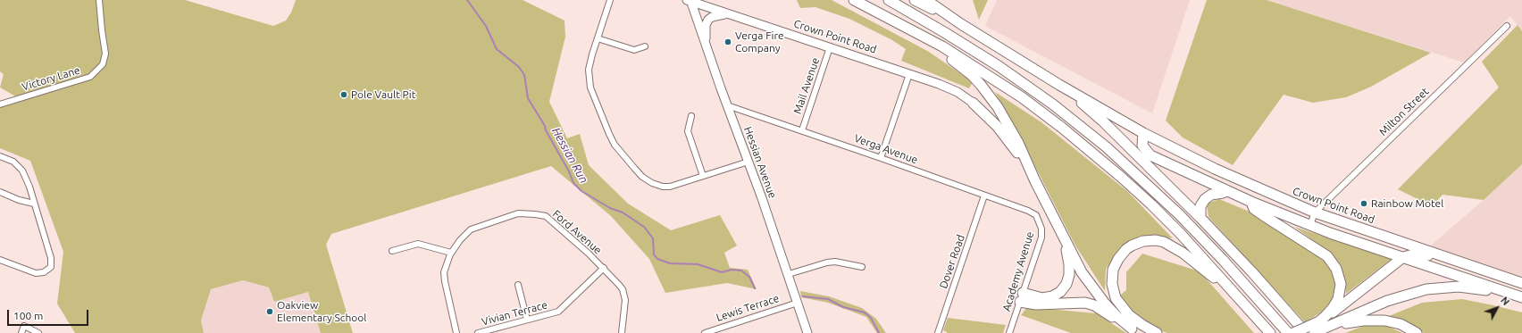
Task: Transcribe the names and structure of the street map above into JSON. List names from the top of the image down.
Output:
{
  "streets": {
    "highway": ["Crown Point Road"],
    "main road": ["Hessian Avenue"],
    "street": [
      "Victory Lane",
      "Mail Avenue",
      "Milton Street",
      "Verga Avenue",
      "Ford Avenue",
      "Dover Road",
      "Academy Avenue",
      "Lewis Terrace",
      "Vivian Terrace"
    ]
  },
  "crossings": [
    ["Crown Point Road", "Mail Avenue"],
    ["Crown Point Road", "Milton Street"],
    ["Crown Point Road", "Hessian Avenue"],
    ["Mail Avenue", "Verga Avenue"],
    ["Verga Avenue", "Hessian Avenue"],
    ["Verga Avenue", "Dover Road"],
    ["Verga Avenue", "Academy Avenue"],
    ["Hessian Avenue", "Lewis Terrace"],
    ["Ford Avenue", "Vivian Terrace"]
  ],
  "water": ["Hessian Run"],
  "places": [
    "Verga Fire Company",
    "Pole Vault Pit",
    "Rainbow Motel",
    "Oakview Elementary School"
  ],
  "scale_bar": "100 m",
  "north": "top right"
}
